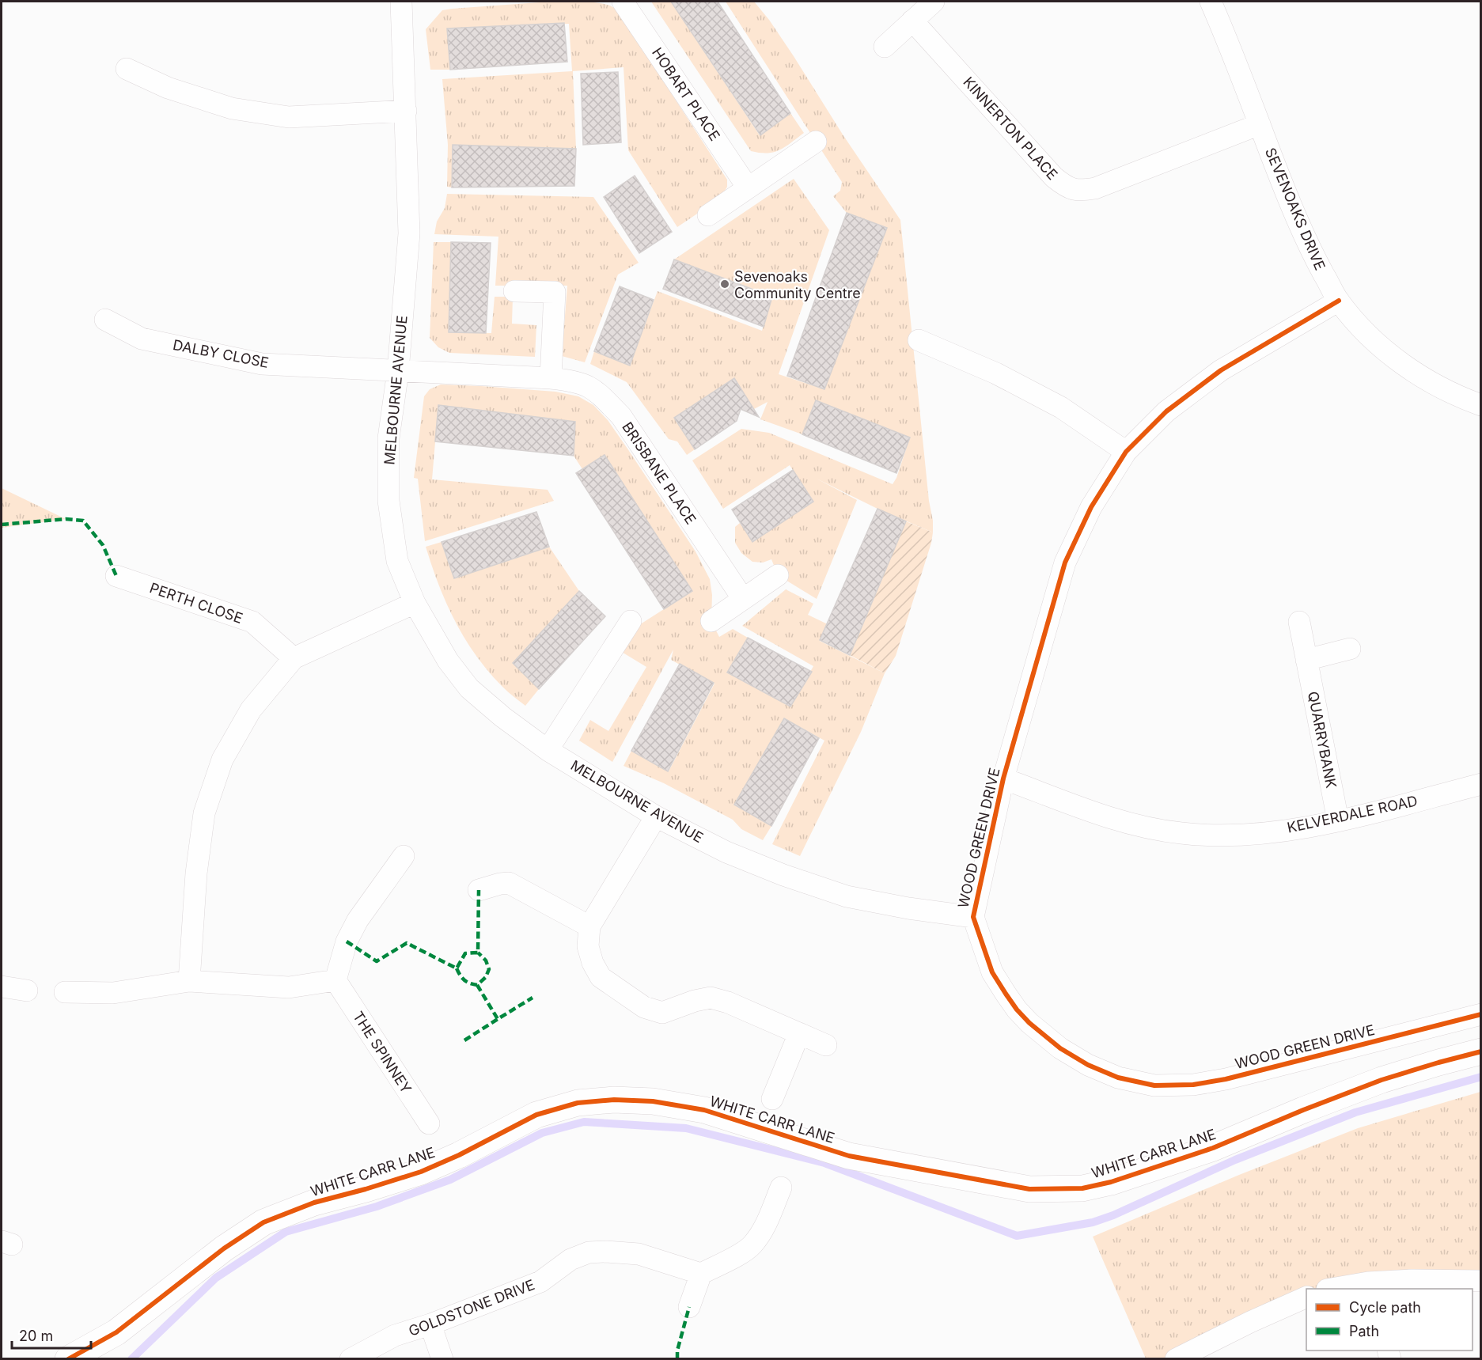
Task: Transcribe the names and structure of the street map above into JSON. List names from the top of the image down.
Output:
{
  "streets": {
    "street": [
      "HOBART PLACE",
      "KINNERTON PLACE",
      "SEVENOAKS DRIVE",
      "DALBY CLOSE",
      "MELBOURNE AVENUE",
      "BRISBANE PLACE",
      "PERTH CLOSE",
      "QUARRYBANK",
      "KELVERDALE ROAD",
      "WOOD GREEN DRIVE",
      "THE SPINNEY",
      "WHITE CARR LANE",
      "GOLDSTONE DRIVE"
    ]
  },
  "crossings": [
    ["KINNERTON PLACE", "SEVENOAKS DRIVE"],
    ["SEVENOAKS DRIVE", "WOOD GREEN DRIVE"],
    ["DALBY CLOSE", "MELBOURNE AVENUE"],
    ["DALBY CLOSE", "BRISBANE PLACE"],
    ["MELBOURNE AVENUE", "BRISBANE PLACE"],
    ["MELBOURNE AVENUE", "WOOD GREEN DRIVE"],
    ["QUARRYBANK", "KELVERDALE ROAD"],
    ["KELVERDALE ROAD", "WOOD GREEN DRIVE"]
  ],
  "places": ["Sevenoaks Community Centre"],
  "legend": ["Cycle path", "Path"],
  "scale_bar": "20 m"
}
